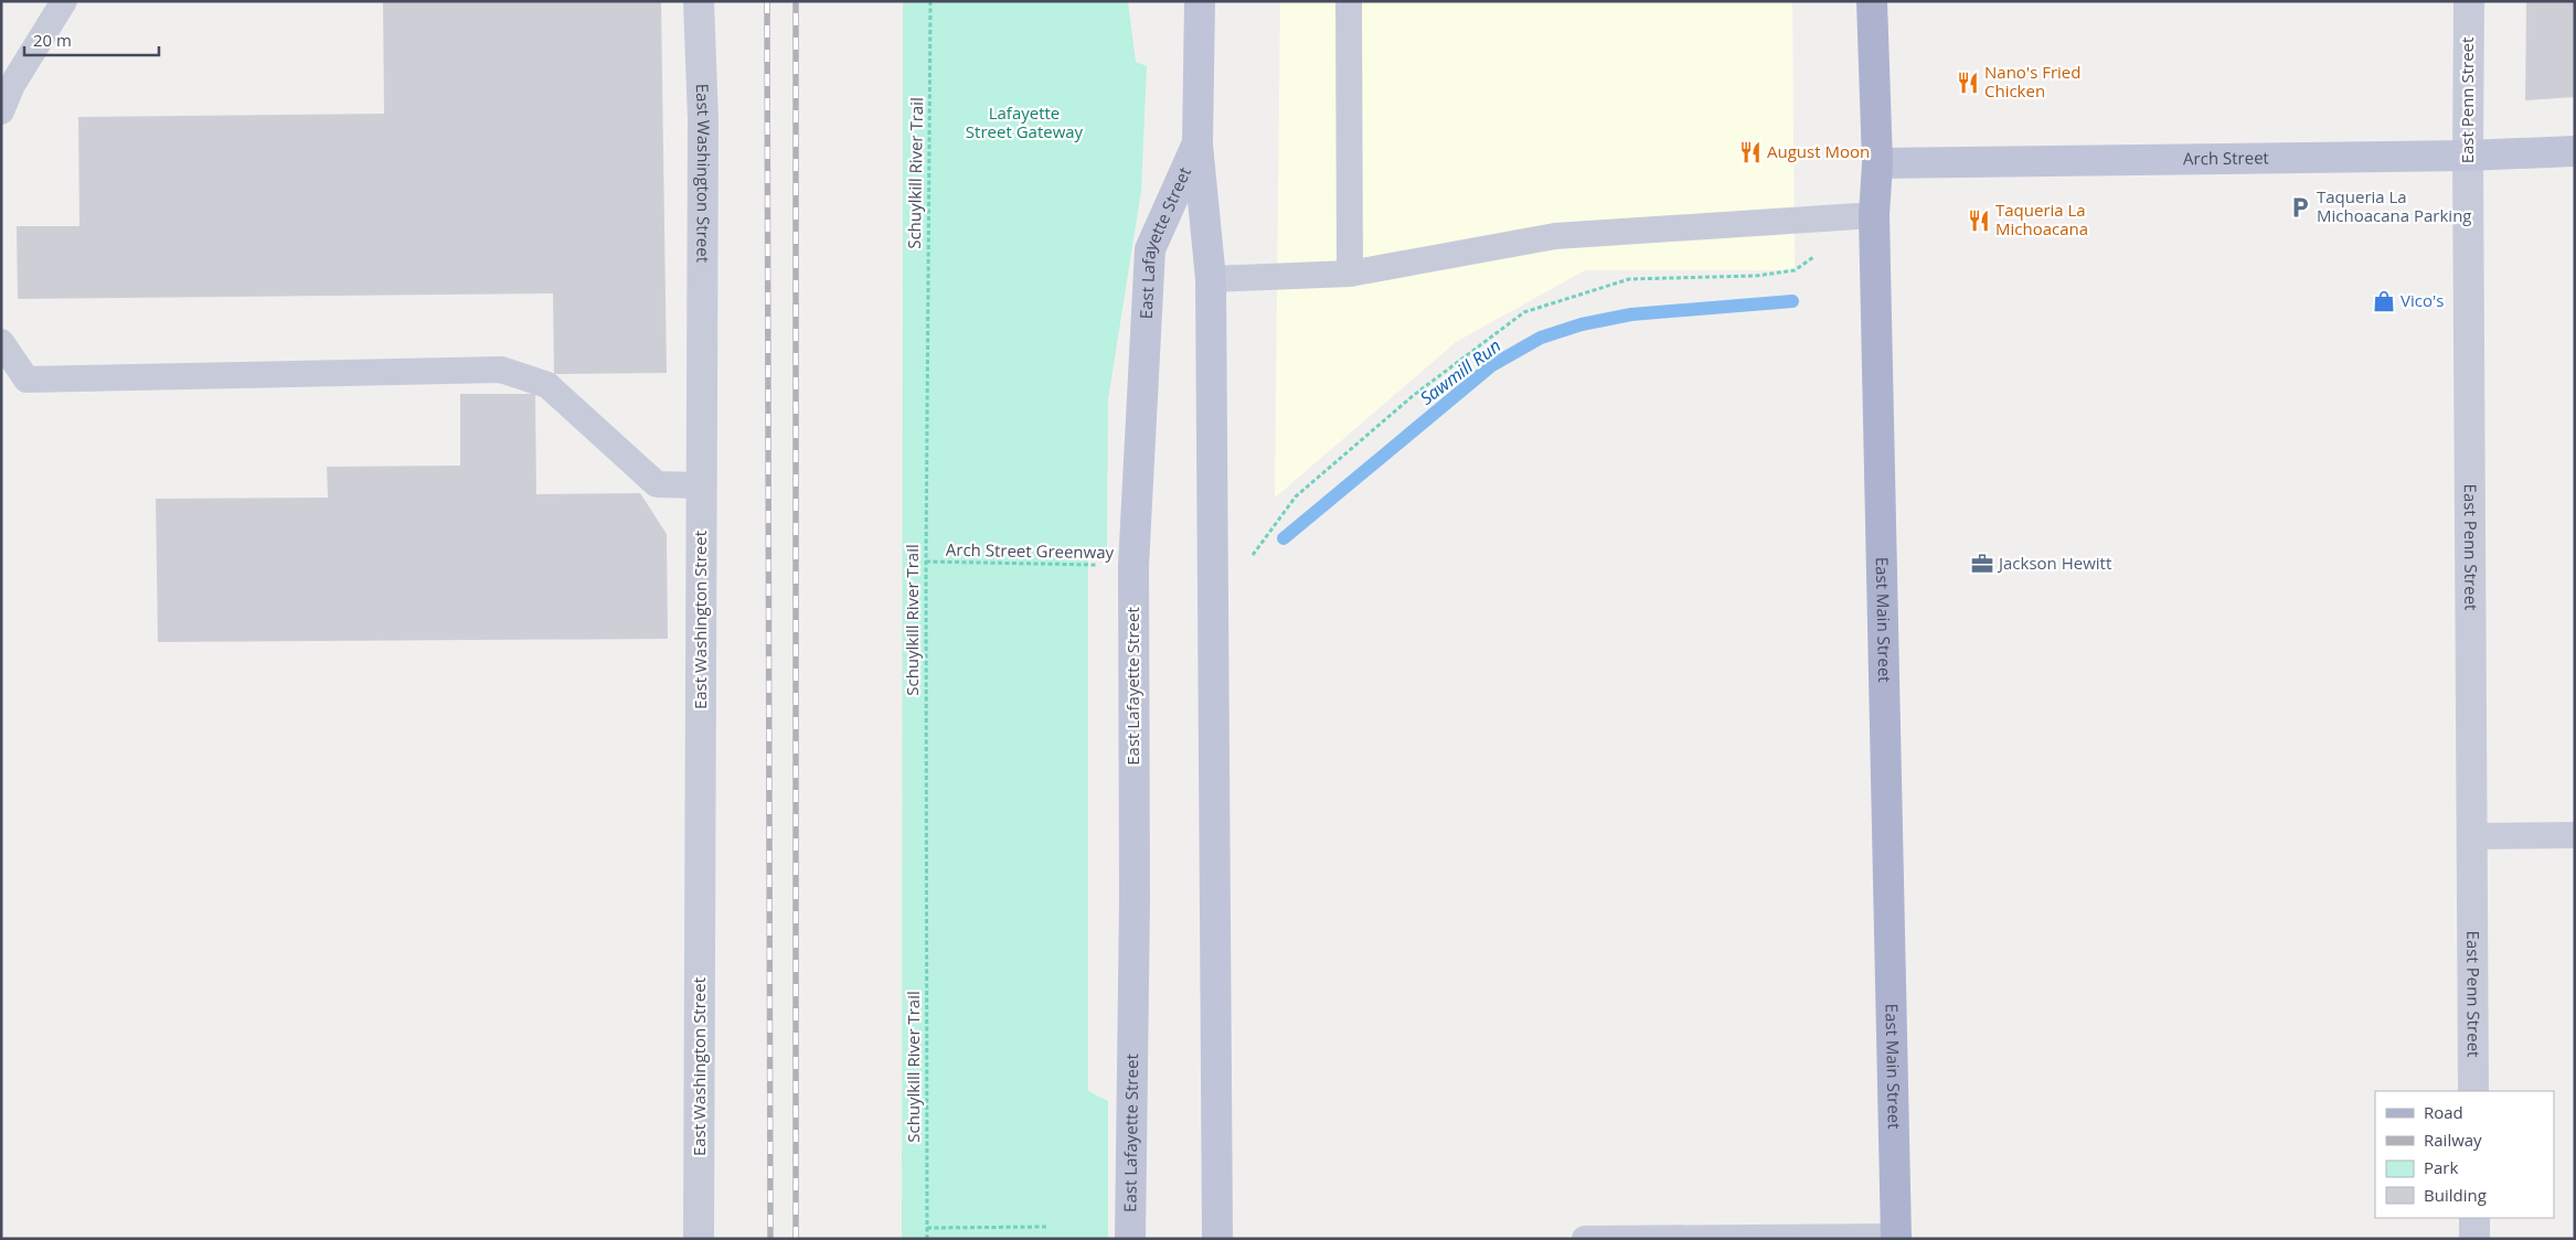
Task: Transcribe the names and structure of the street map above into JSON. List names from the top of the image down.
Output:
{
  "streets": {
    "main road": ["East Main Street"],
    "street": [
      "East Penn Street",
      "Arch Street",
      "East Washington Street",
      "East Lafayette Street"
    ],
    "path": ["Schuylkill River Trail", "Arch Street Greenway"]
  },
  "crossings": [
    ["East Penn Street", "Arch Street"],
    ["Arch Street", "East Main Street"],
    ["Schuylkill River Trail", "Arch Street Greenway"],
    ["East Lafayette Street", "Arch Street Greenway"]
  ],
  "water": ["Sawmill Run"],
  "parks": ["Lafayette Street Gateway"],
  "places": {
    "restaurant": ["Nano's Fried Chicken", "August Moon", "Taqueria La Michoacana"],
    "parking": ["Taqueria La Michoacana Parking"],
    "shop": ["Vico's"],
    "office": ["Jackson Hewitt"]
  },
  "legend": [
    "Road",
    "Railway",
    "Park",
    "Building"
  ],
  "scale_bar": "20 m"
}
